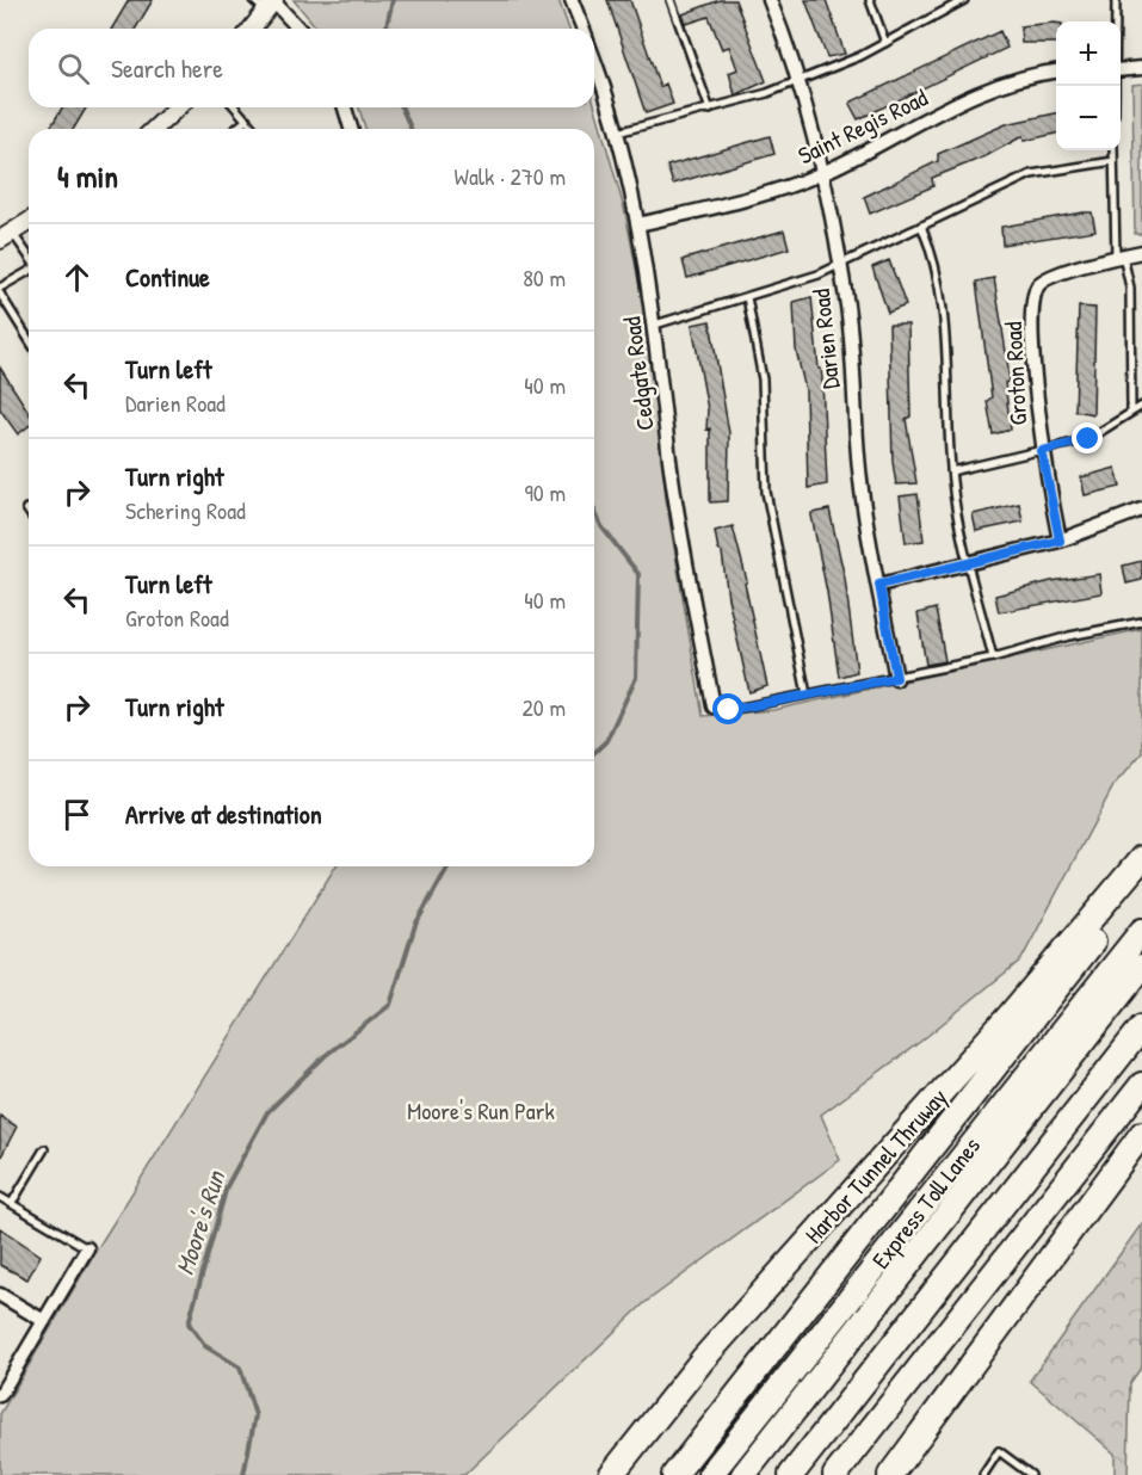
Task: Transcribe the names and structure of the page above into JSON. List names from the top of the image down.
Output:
{
  "streets": {
    "highway": ["Harbor Tunnel Thruway", "Express Toll Lanes"],
    "street": [
      "Saint Regis Road",
      "Darien Road",
      "Cedgate Road",
      "Groton Road"
    ]
  },
  "crossings": [
    ["Saint Regis Road", "Darien Road"],
    ["Saint Regis Road", "Cedgate Road"]
  ],
  "water": ["Moore's Run"],
  "parks": ["Moore's Run Park"],
  "page": {
    "map_buttons": ["+", "−"],
    "search": "Search here",
    "heading": ["4 min", "Walk · 270 m"],
    "list": [
      ["Continue", "80 m"],
      ["Turn left", "Darien Road", "40 m"],
      ["Turn right", "Schering Road", "90 m"],
      ["Turn left", "Groton Road", "40 m"],
      ["Turn right", "20 m"],
      "Arrive at destination"
    ]
  }
}
